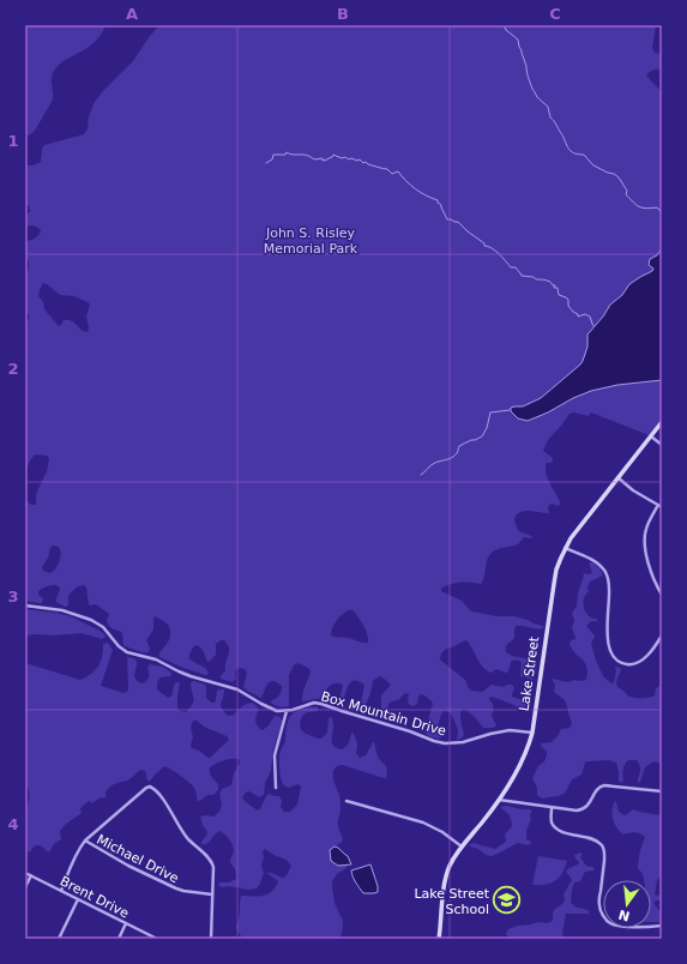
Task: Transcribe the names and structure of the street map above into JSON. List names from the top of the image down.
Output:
{
  "streets": {
    "main road": ["Lake Street"],
    "street": ["Box Mountain Drive", "Michael Drive", "Brent Drive"]
  },
  "crossings": [
    ["Lake Street", "Box Mountain Drive"]
  ],
  "parks": ["John S. Risley Memorial Park"],
  "places": {
    "school or university": ["Lake Street School"]
  },
  "north": "bottom",
  "grid": {
    "columns": ["A", "B", "C"],
    "rows": [
      "1",
      "2",
      "3",
      "4"
    ]
  }
}
